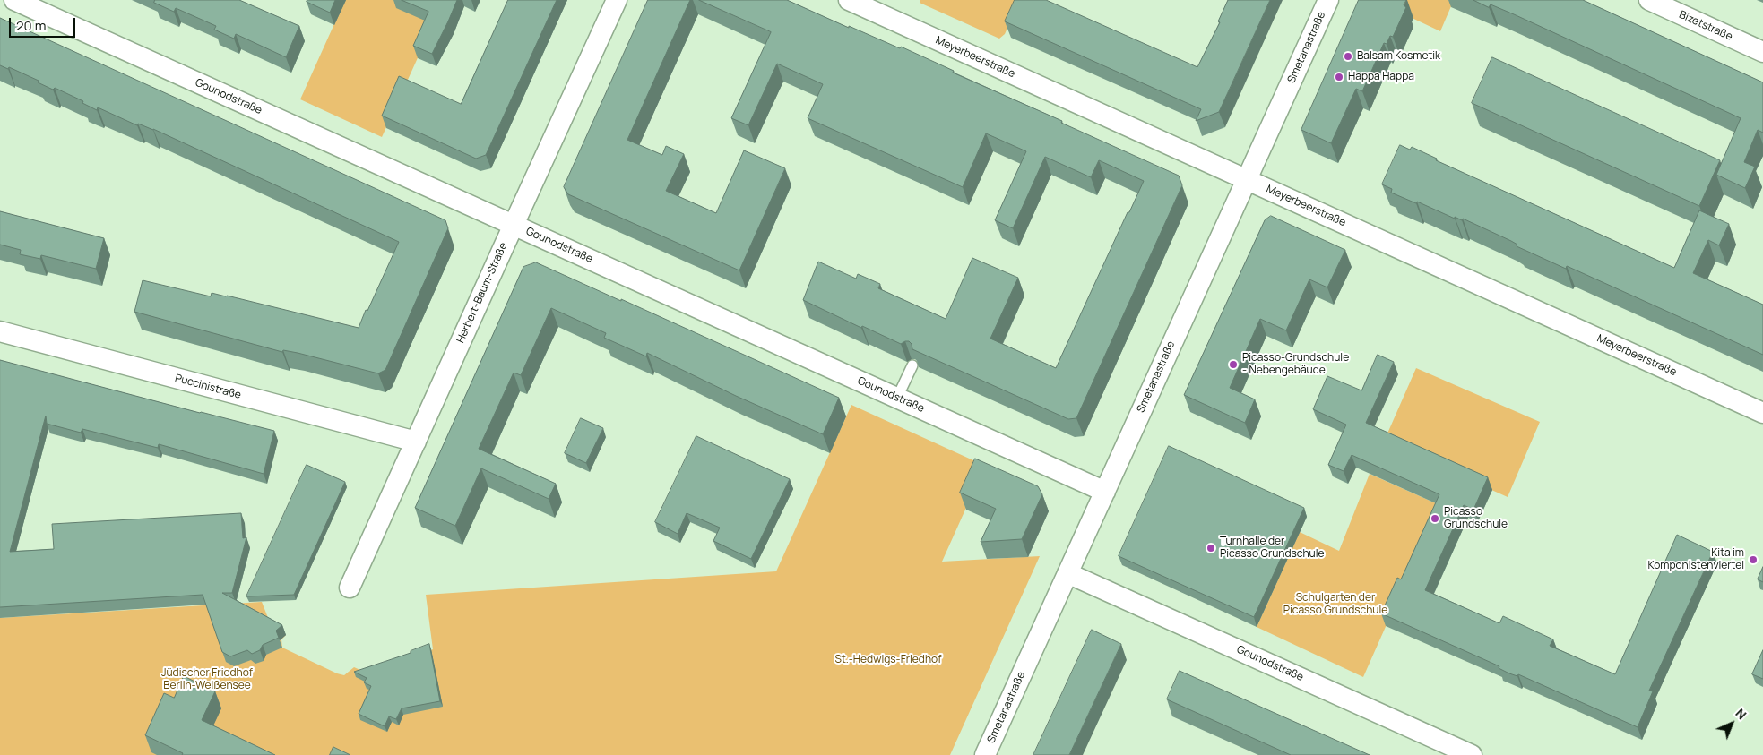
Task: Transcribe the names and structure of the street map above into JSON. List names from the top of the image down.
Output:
{
  "streets": {
    "street": [
      "Bizetstraße",
      "Smetanastraße",
      "Meyerbeerstraße",
      "Gounodstraße",
      "Herbert-Baum-Straße",
      "Puccinistraße"
    ]
  },
  "crossings": [
    ["Smetanastraße", "Meyerbeerstraße"],
    ["Smetanastraße", "Gounodstraße"],
    ["Gounodstraße", "Herbert-Baum-Straße"],
    ["Herbert-Baum-Straße", "Puccinistraße"]
  ],
  "parks": ["Schulgarten der Picasso Grundschule", "St.-Hedwigs-Friedhof", "Jüdischer Friedhof Berlin-Weißensee"],
  "places": [
    "Balsam Kosmetik",
    "Happa Happa",
    "Picasso-Grundschule - Nebengebäude",
    "Picasso Grundschule",
    "Turnhalle der Picasso Grundschule",
    "Kita im Komponistenviertel"
  ],
  "scale_bar": "20 m",
  "north": "top right"
}
